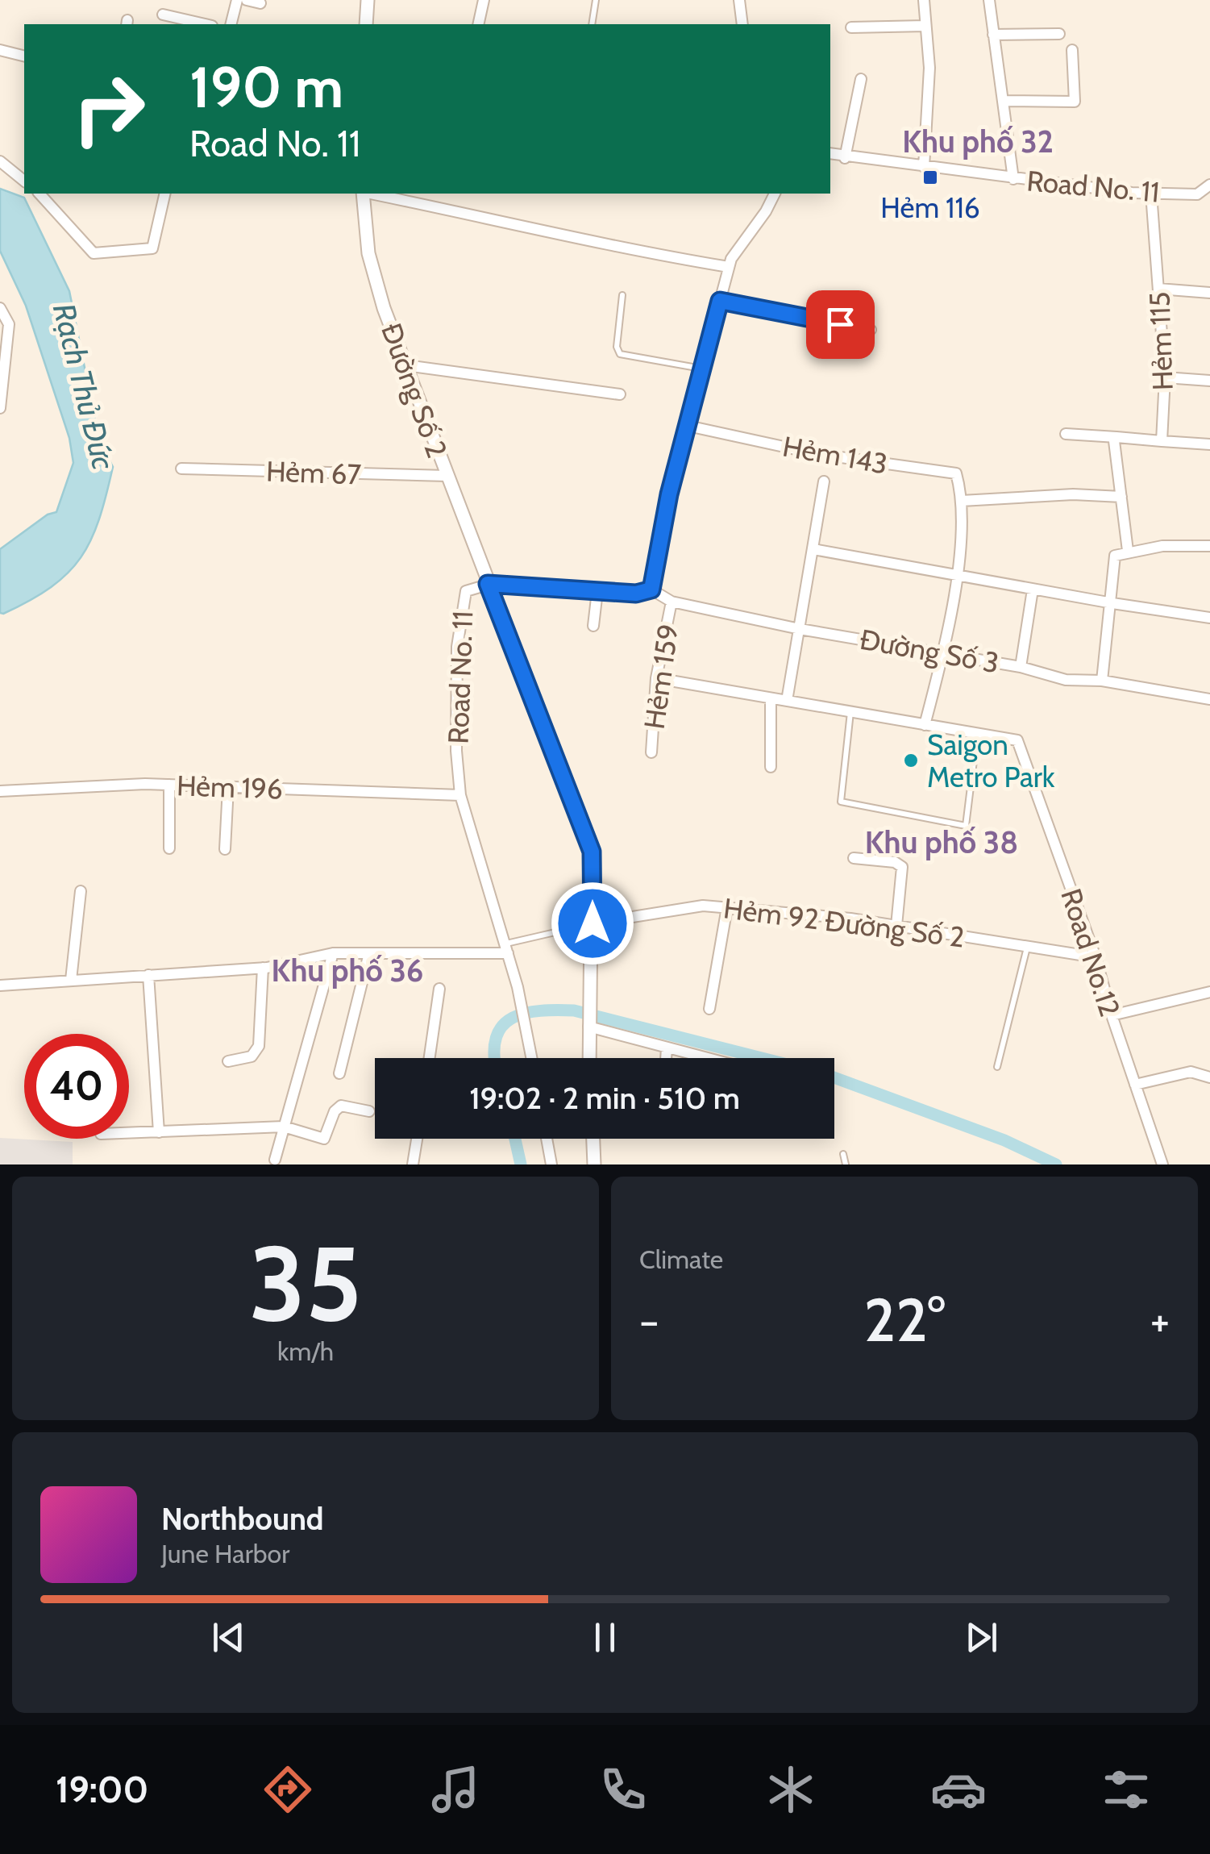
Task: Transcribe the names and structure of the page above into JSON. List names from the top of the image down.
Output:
{
  "streets": {
    "street": [
      "Road No. 11",
      "Hẻm 115",
      "Đường Số 2",
      "Hẻm 143",
      "Hẻm 67",
      "Đường Số 3",
      "Hẻm 159",
      "Hẻm 196",
      "Hẻm 92 Đường Số 2",
      "Road No.12"
    ]
  },
  "crossings": [
    ["Road No. 11", "Hẻm 115"],
    ["Road No. 11", "Đường Số 2"],
    ["Road No. 11", "Đường Số 3"],
    ["Road No. 11", "Hẻm 196"],
    ["Đường Số 2", "Hẻm 67"],
    ["Đường Số 3", "Hẻm 159"],
    ["Hẻm 92 Đường Số 2", "Road No.12"]
  ],
  "districts": ["Khu phố 32", "Khu phố 38", "Khu phố 36"],
  "water": ["Rạch Thủ Đức"],
  "places": {
    "transit": ["Hẻm 116"],
    "other": ["Saigon Metro Park"]
  },
  "page": {
    "turn": ["190 m", "Road No. 11"],
    "limit": "40",
    "trip": "19:02 · 2 min · 510 m",
    "tile": [
      ["35", "km/h"],
      "Climate"
    ],
    "heat": ["−", "22°", "+"],
    "song": ["Northbound", "June Harbor"],
    "tabs": "19:00"
  }
}
